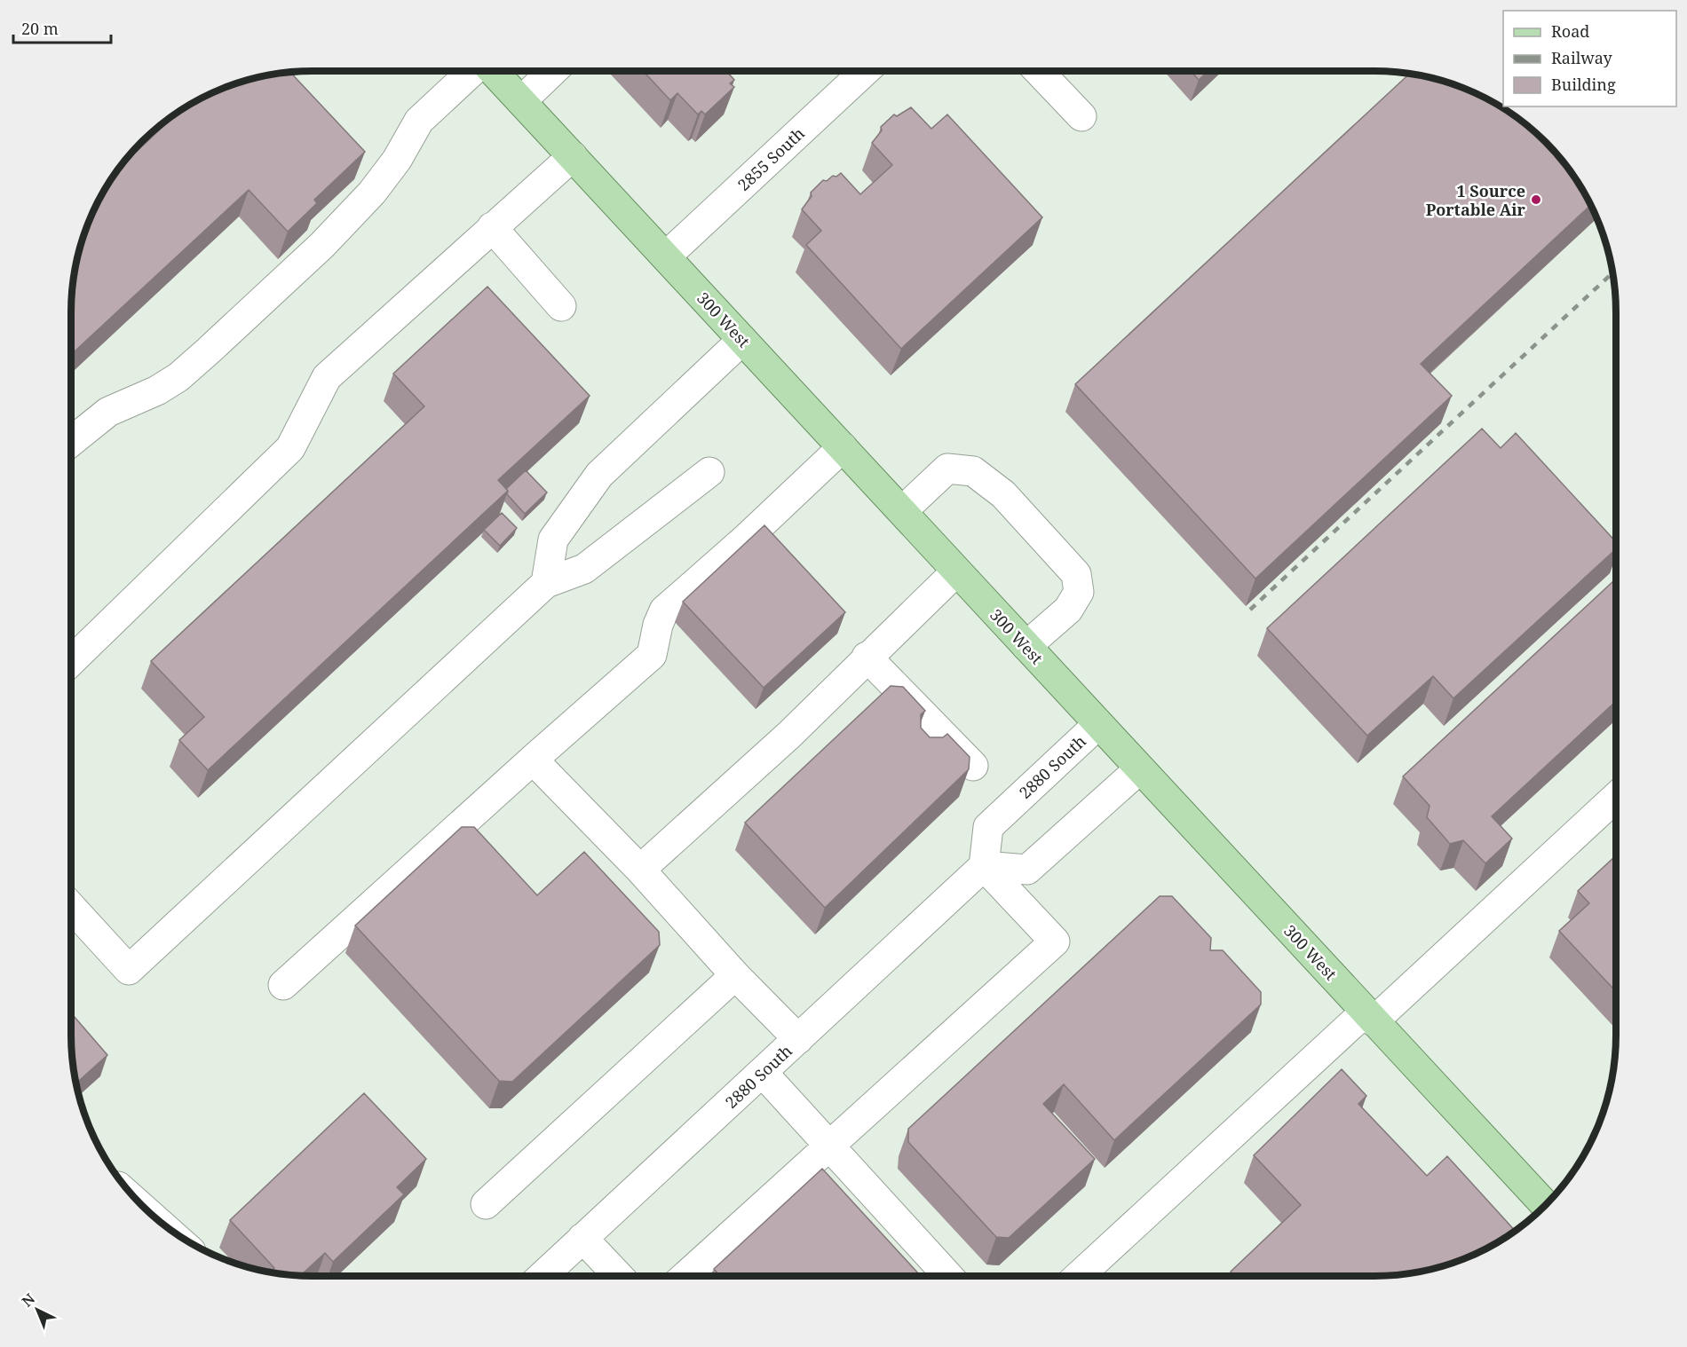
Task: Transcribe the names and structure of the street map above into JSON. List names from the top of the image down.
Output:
{
  "streets": {
    "main road": ["300 West"],
    "street": ["2855 South", "2880 South"]
  },
  "crossings": [
    ["2855 South", "300 West"],
    ["300 West", "2880 South"]
  ],
  "places": ["1 Source Portable Air"],
  "legend": ["Road", "Railway", "Building"],
  "scale_bar": "20 m",
  "north": "top left"
}
